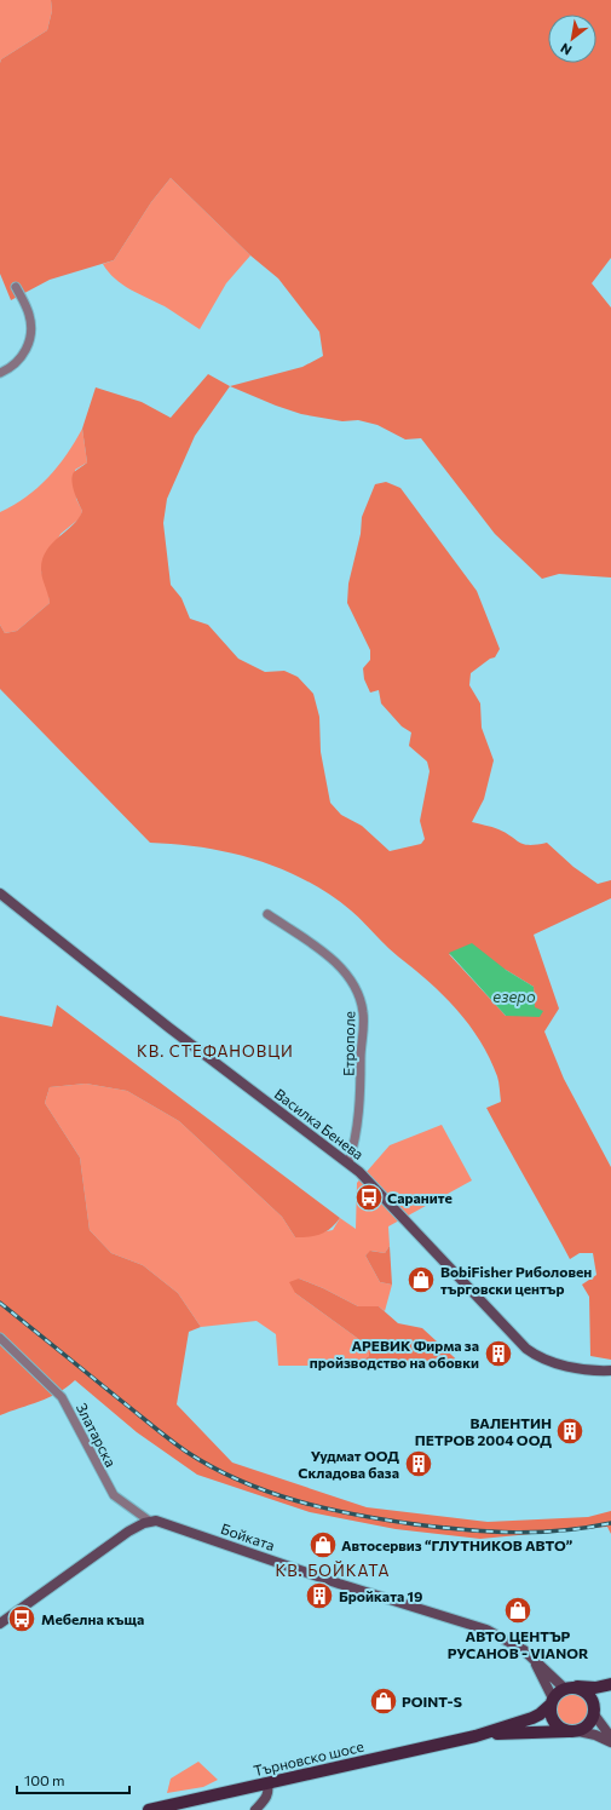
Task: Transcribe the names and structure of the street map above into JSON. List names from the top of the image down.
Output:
{
  "streets": {
    "main road": ["Търновско шосе"],
    "street": [
      "Етрополе",
      "Василка Бенева",
      "Златарска",
      "Бойката"
    ]
  },
  "crossings": [
    ["Етрополе", "Василка Бенева"],
    ["Златарска", "Бойката"],
    ["Бойката", "Търновско шосе"]
  ],
  "districts": ["КВ. СТЕФАНОВЦИ", "КВ. БОЙКАТА"],
  "water": ["езеро"],
  "places": {
    "bus stop": ["Сараните", "Мебелна къща"],
    "shop": [
      "BobiFisher Риболовен търговски център",
      "Автосервиз “ГЛУТНИКОВ АВТО”",
      "АВТО ЦЕНТЪР РУСАНОВ - VIANOR",
      "POINT-S"
    ],
    "building": [
      "АРЕВИК Фирма за пройзводство на обовки",
      "ВАЛЕНТИН ПЕТРОВ 2004 ООД",
      "Уудмат ООД Складова база",
      "Бройката 19"
    ]
  },
  "scale_bar": "100 m",
  "north": "bottom left"
}
